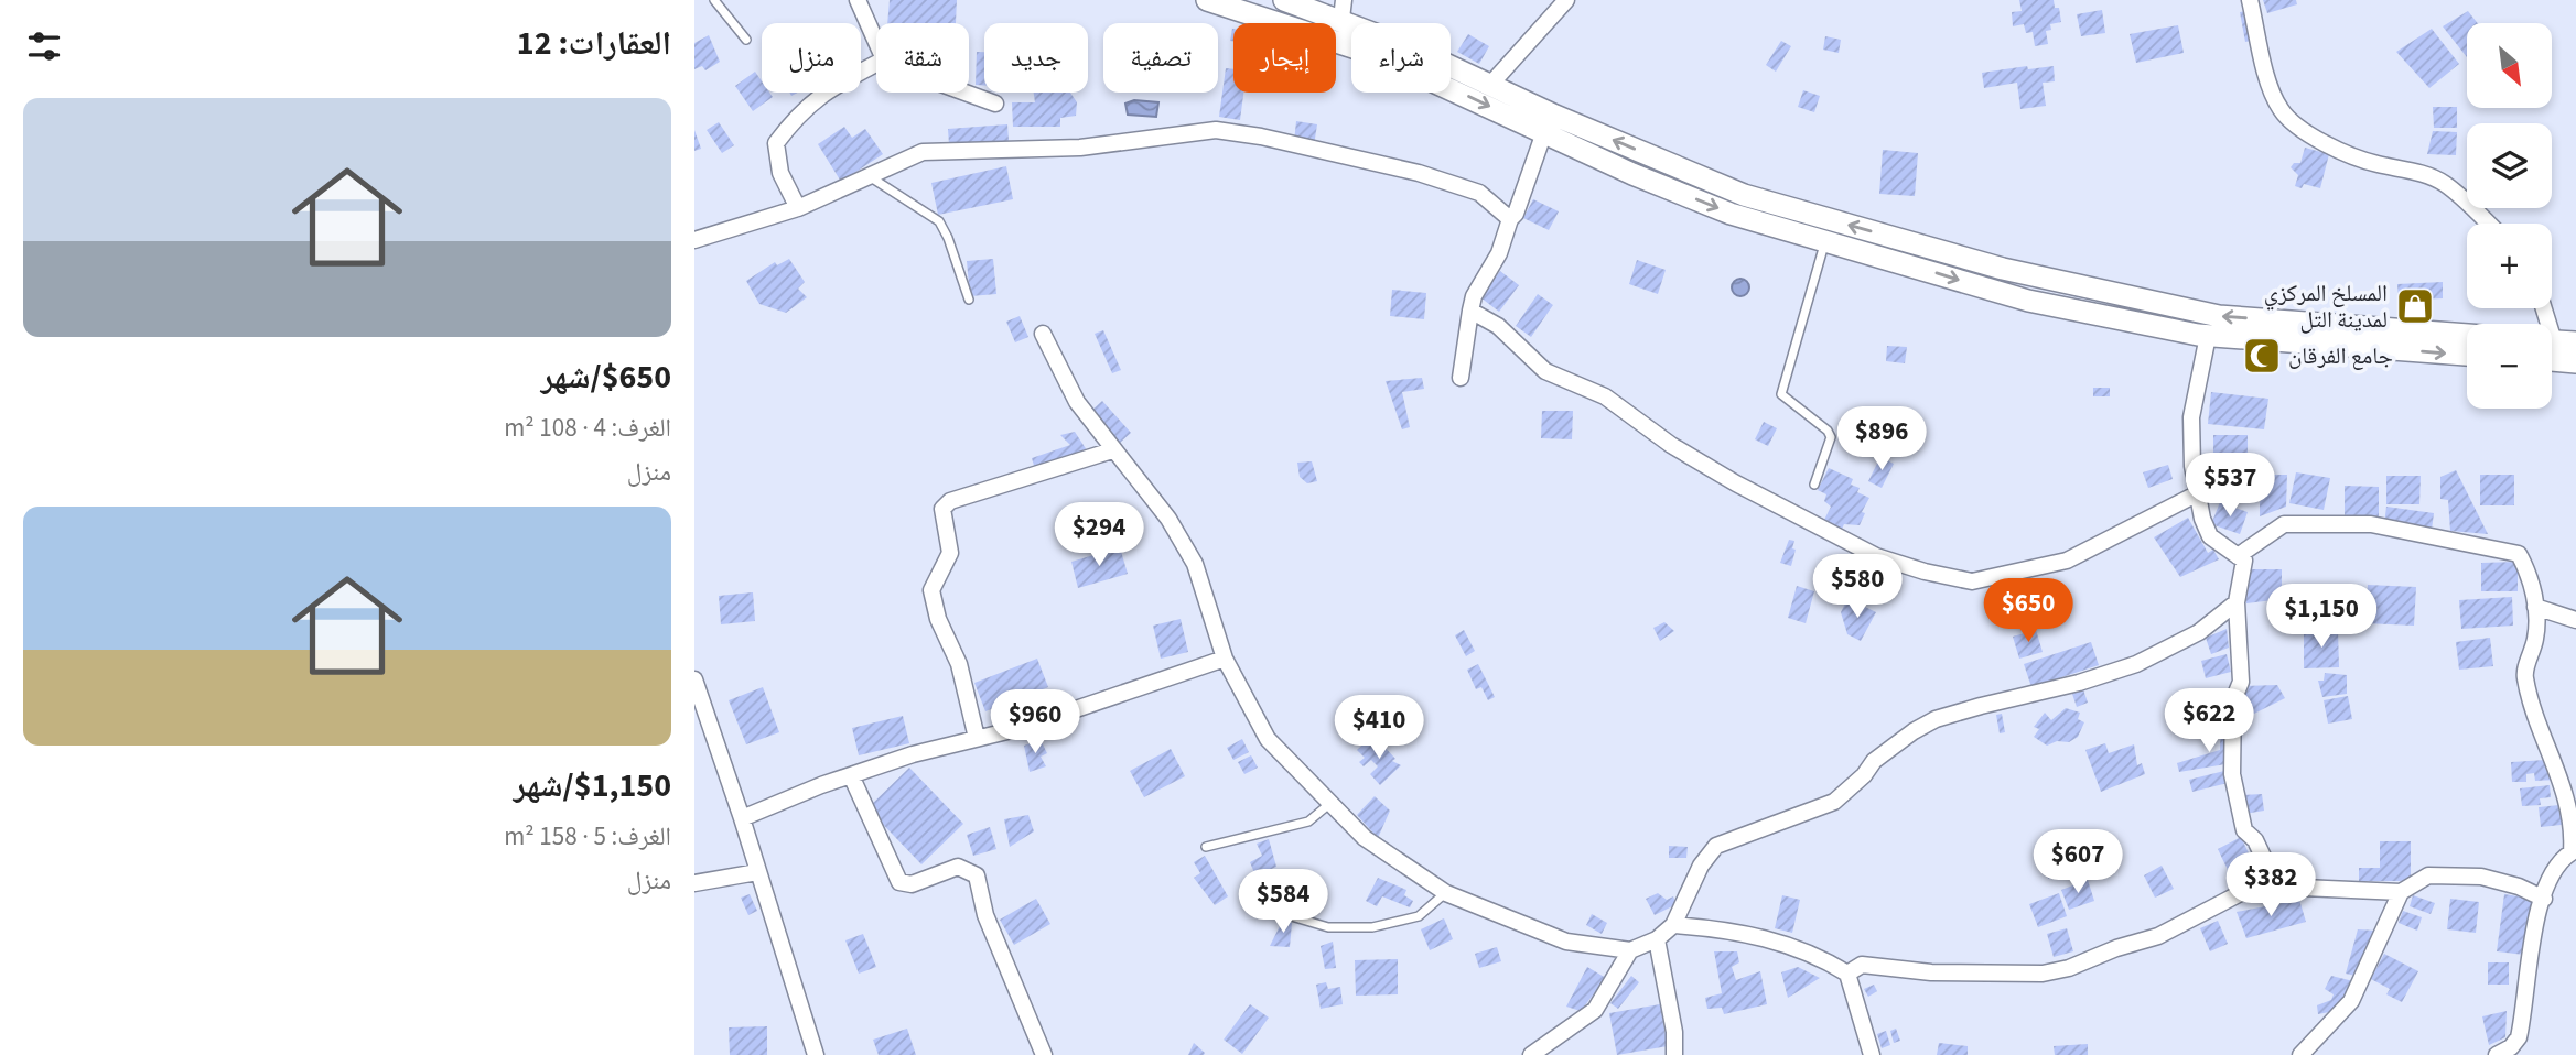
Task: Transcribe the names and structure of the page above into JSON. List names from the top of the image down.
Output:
{
  "places": {
    "shop": ["المسلخ المركزي لمدينة التل"],
    "mosque": ["جامع الفرقان"]
  },
  "north": "bottom right",
  "page": {
    "heading": "العقارات: 12",
    "map_buttons": ["+", "−"],
    "chip": [
      "شراء",
      "إيجار",
      "تصفية",
      "جديد",
      "شقة",
      "منزل"
    ],
    "list": [
      {
        "name": "$650/شهر",
        "note": "الغرف: 4 · 108 m² · منزل"
      },
      {
        "name": "$1,150/شهر",
        "note": "الغرف: 5 · 158 m² · منزل"
      }
    ],
    "price": [
      "$896",
      "$537",
      "$294",
      "$580",
      "$650",
      "$1,150",
      "$622",
      "$960",
      "$410",
      "$607",
      "$382",
      "$584"
    ]
  }
}
